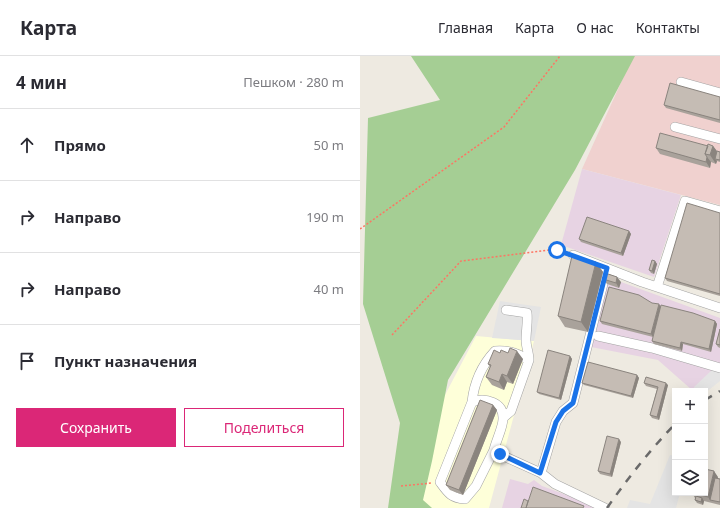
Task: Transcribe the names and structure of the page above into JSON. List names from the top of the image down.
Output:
{
  "page": {
    "header": "Карта",
    "nav": [
      "Главная",
      "Карта",
      "О нас",
      "Контакты"
    ],
    "heading": ["4 мин", "Пешком · 280 m"],
    "list": [
      ["Прямо", "50 m"],
      ["Направо", "190 m"],
      ["Направо", "40 m"],
      "Пункт назначения"
    ],
    "map_buttons": ["+", "−"],
    "buttons": ["Сохранить", "Поделиться"]
  }
}
